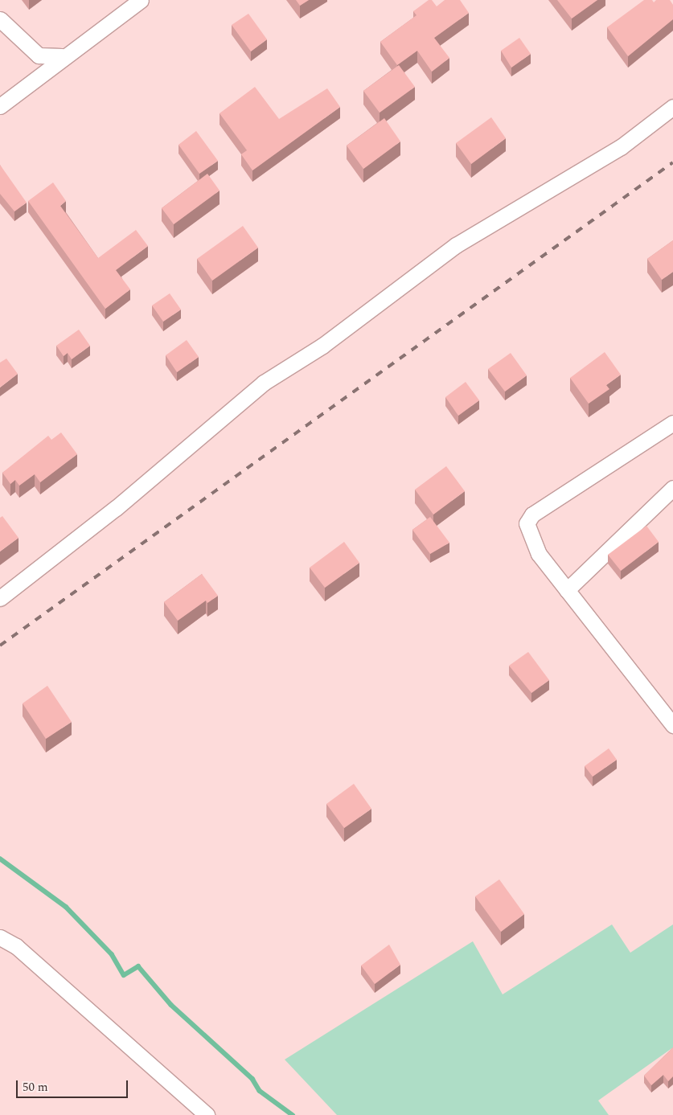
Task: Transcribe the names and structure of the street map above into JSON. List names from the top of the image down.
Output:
{
  "scale_bar": "50 m"
}
